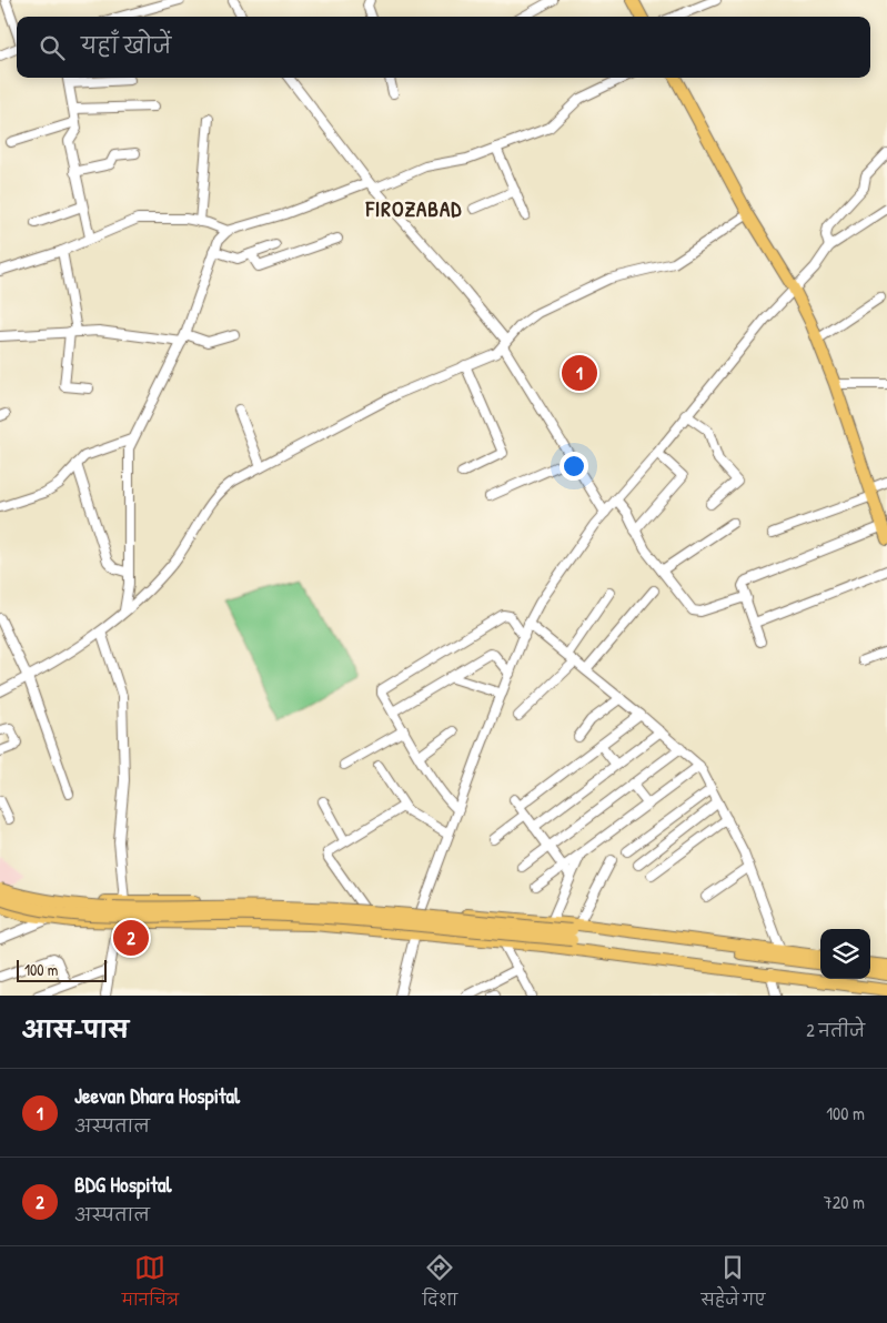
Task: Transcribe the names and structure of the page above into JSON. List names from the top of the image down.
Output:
{
  "districts": ["FIROZABAD"],
  "scale_bar": "100 m",
  "page": {
    "search": "यहाँ खोजें",
    "pins": ["1", "2"],
    "scale": "100 m",
    "heading": ["आस-पास", "2 नतीजे"],
    "list": [
      {
        "mark": "1",
        "name": "Jeevan Dhara Hospital",
        "note": "अस्पताल",
        "value": "100 m"
      },
      {
        "mark": "2",
        "name": "BDG Hospital",
        "note": "अस्पताल",
        "value": "720 m"
      }
    ],
    "nav": ["मानचित्र", "दिशा", "सहेजे गए"]
  }
}
